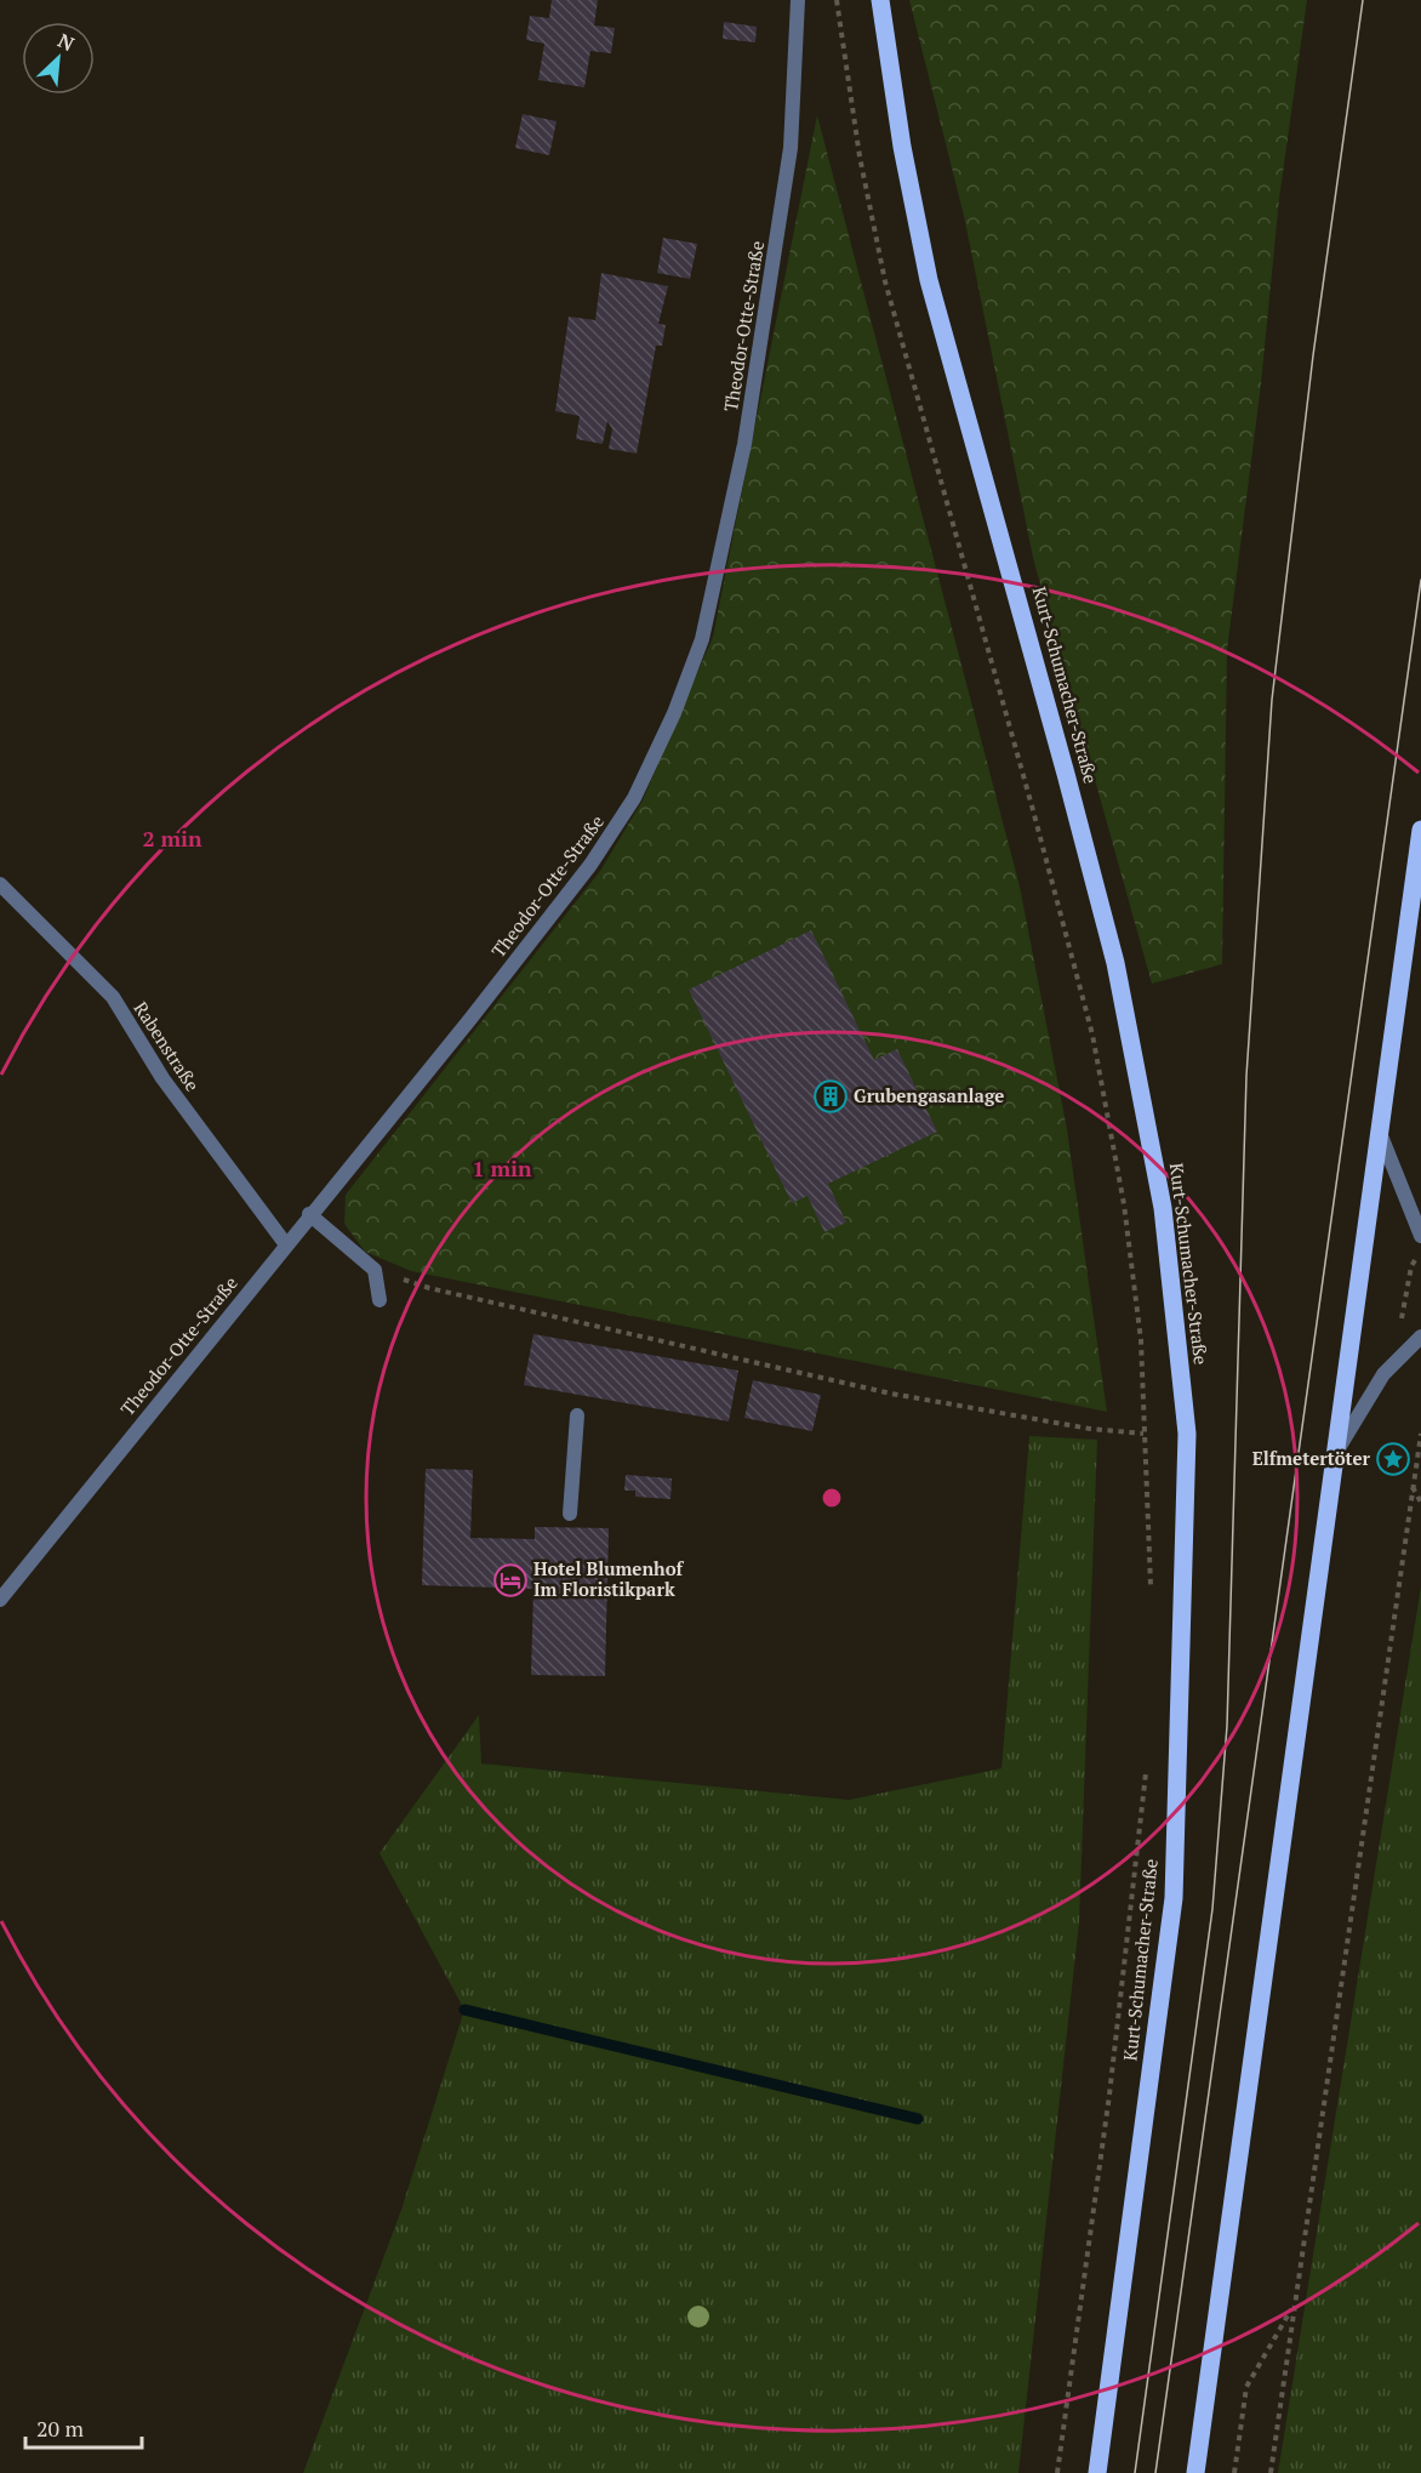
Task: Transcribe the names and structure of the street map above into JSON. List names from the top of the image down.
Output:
{
  "streets": {
    "main road": ["Kurt-Schumacher-Straße"],
    "street": ["Theodor-Otte-Straße", "Rabenstraße"]
  },
  "crossings": [
    ["Theodor-Otte-Straße", "Rabenstraße"]
  ],
  "places": {
    "building": ["Grubengasanlage"],
    "place": ["Elfmetertöter"],
    "hotel": ["Hotel Blumenhof Im Floristikpark"]
  },
  "scale_bar": "20 m",
  "north": "top right",
  "rings": ["2 min", "1 min"]
}
